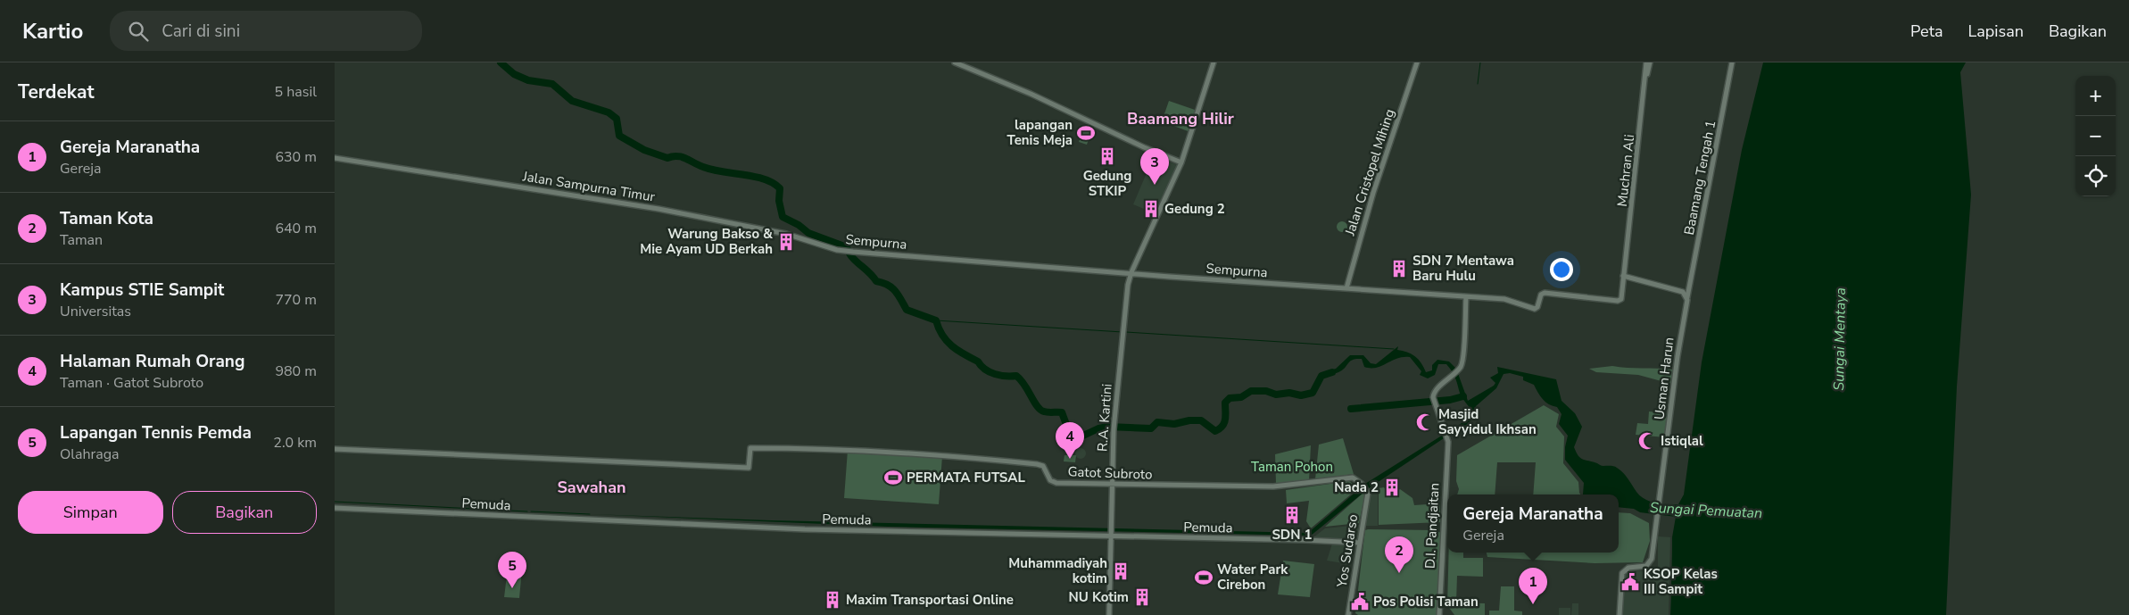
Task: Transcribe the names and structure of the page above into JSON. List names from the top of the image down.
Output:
{
  "streets": {
    "street": [
      "Muchran Ali",
      "Jalan Cristopel Mihing",
      "Baamang Tengah 1",
      "Jalan Sampurna Timur",
      "Sempurna",
      "Usman Harun",
      "R.A. Kartini",
      "Gatot Subroto",
      "Pemuda",
      "D.I. Pandjaitan",
      "Yos Sudarso"
    ]
  },
  "crossings": [
    ["Muchran Ali", "Sempurna"],
    ["Jalan Cristopel Mihing", "Sempurna"],
    ["Baamang Tengah 1", "Usman Harun"],
    ["Jalan Sampurna Timur", "Sempurna"],
    ["Sempurna", "R.A. Kartini"],
    ["Sempurna", "D.I. Pandjaitan"],
    ["R.A. Kartini", "Gatot Subroto"],
    ["R.A. Kartini", "Pemuda"],
    ["Gatot Subroto", "Yos Sudarso"],
    ["Pemuda", "Yos Sudarso"]
  ],
  "districts": ["Baamang Hilir", "Sawahan"],
  "water": ["Sungai Mentaya", "Sungai Pemuatan"],
  "parks": ["Taman Pohon"],
  "places": {
    "sports": ["lapangan Tenis Meja", "PERMATA FUTSAL", "Water Park Cirebon"],
    "building": [
      "Gedung STKIP",
      "Gedung 2",
      "Warung Bakso & Mie Ayam UD Berkah",
      "SDN 7 Mentawa Baru Hulu",
      "Nada 2",
      "SDN 1",
      "Muhammadiyah kotim",
      "NU Kotim",
      "Maxim Transportasi Online"
    ],
    "mosque": ["Masjid Sayyidul Ikhsan", "Istiqlal"],
    "public building": ["KSOP Kelas III Sampit", "Pos Polisi Taman"]
  },
  "page": {
    "header": "Kartio",
    "search": "Cari di sini",
    "nav": ["Peta", "Lapisan", "Bagikan"],
    "heading": ["Terdekat", "5 hasil"],
    "map_buttons": ["+", "−"],
    "list": [
      {
        "mark": "1",
        "name": "Gereja Maranatha",
        "note": "Gereja",
        "value": "630 m"
      },
      {
        "mark": "2",
        "name": "Taman Kota",
        "note": "Taman",
        "value": "640 m"
      },
      {
        "mark": "3",
        "name": "Kampus STIE Sampit",
        "note": "Universitas",
        "value": "770 m"
      },
      {
        "mark": "4",
        "name": "Halaman Rumah Orang",
        "note": "Taman · Gatot Subroto",
        "value": "980 m"
      },
      {
        "mark": "5",
        "name": "Lapangan Tennis Pemda",
        "note": "Olahraga",
        "value": "2.0 km"
      }
    ],
    "pins": [
      "3",
      "4",
      "2",
      "5",
      "1"
    ],
    "buttons": ["Simpan", "Bagikan"],
    "popup": ["Gereja Maranatha", "Gereja"]
  }
}
